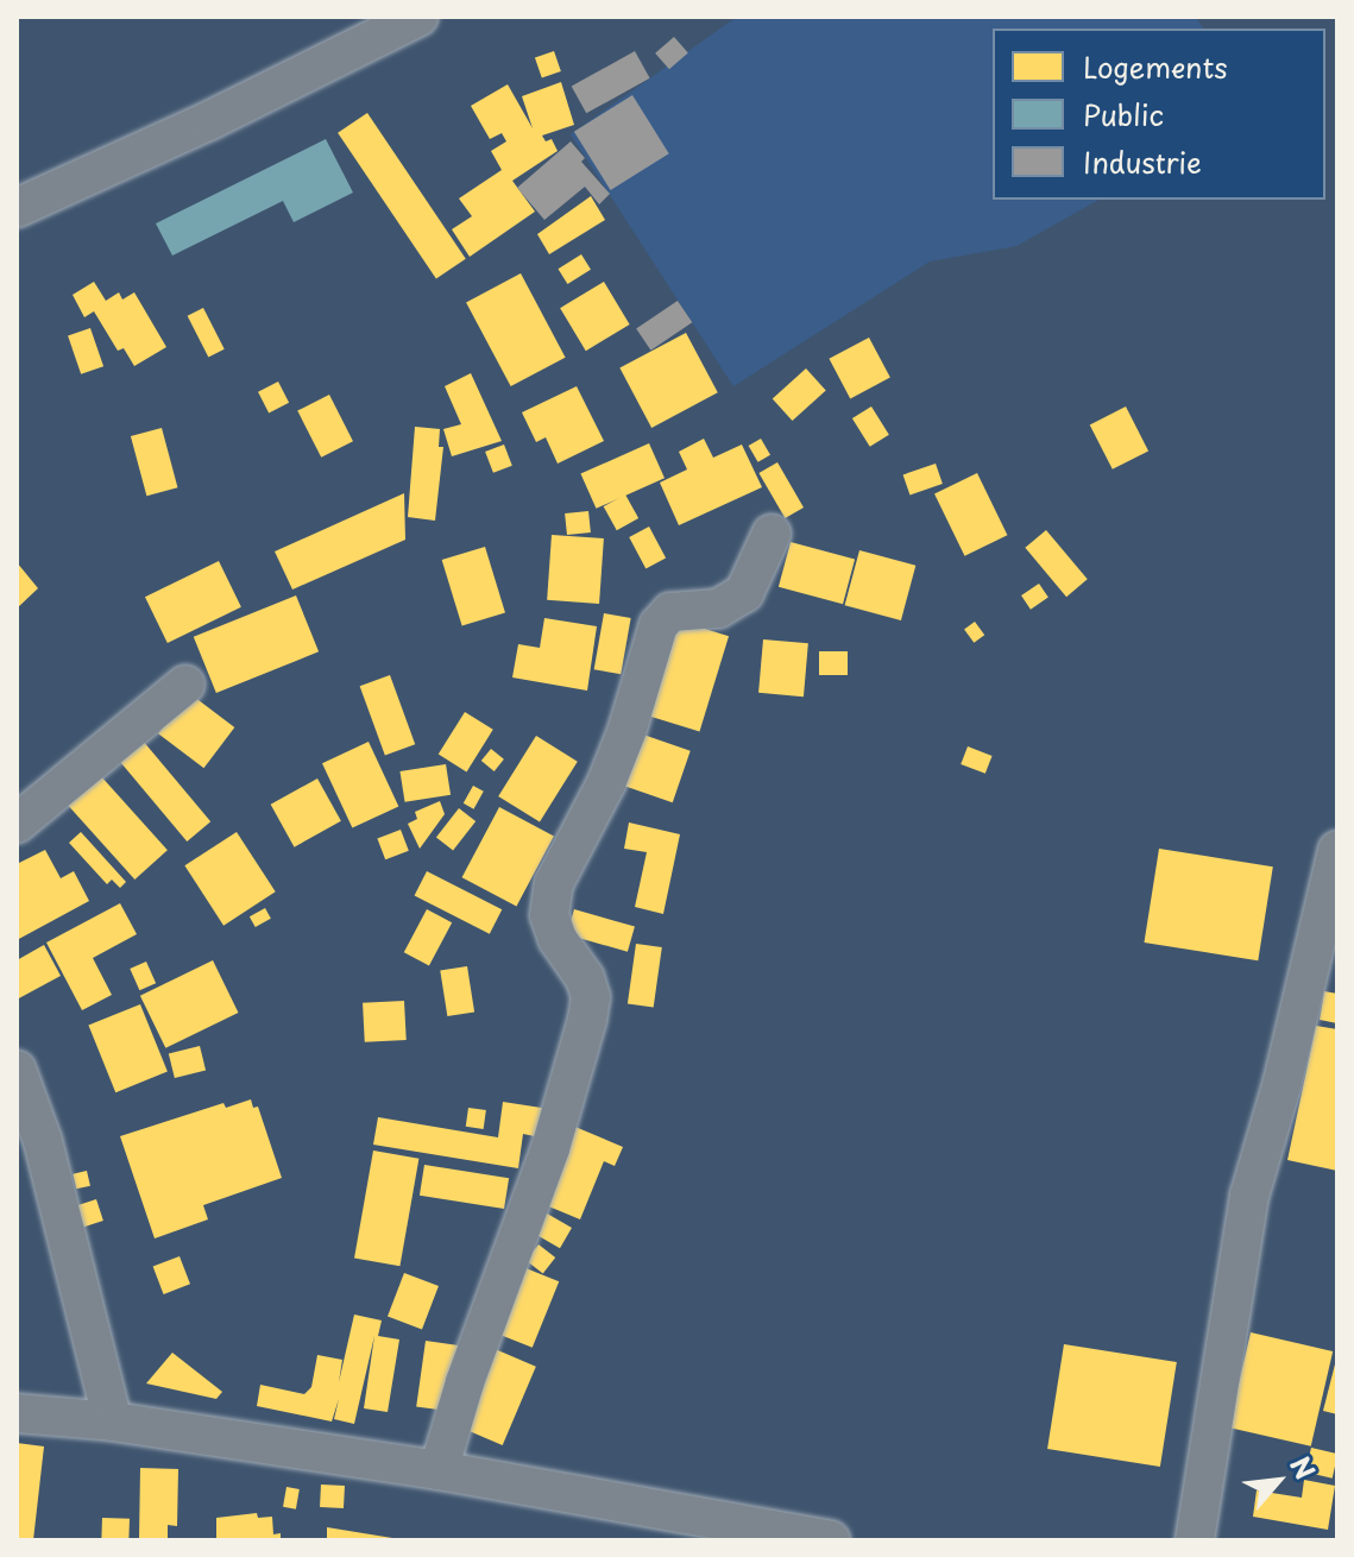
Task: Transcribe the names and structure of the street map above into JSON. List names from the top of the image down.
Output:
{
  "legend": ["Logements", "Public", "Industrie"],
  "north": "top right"
}
